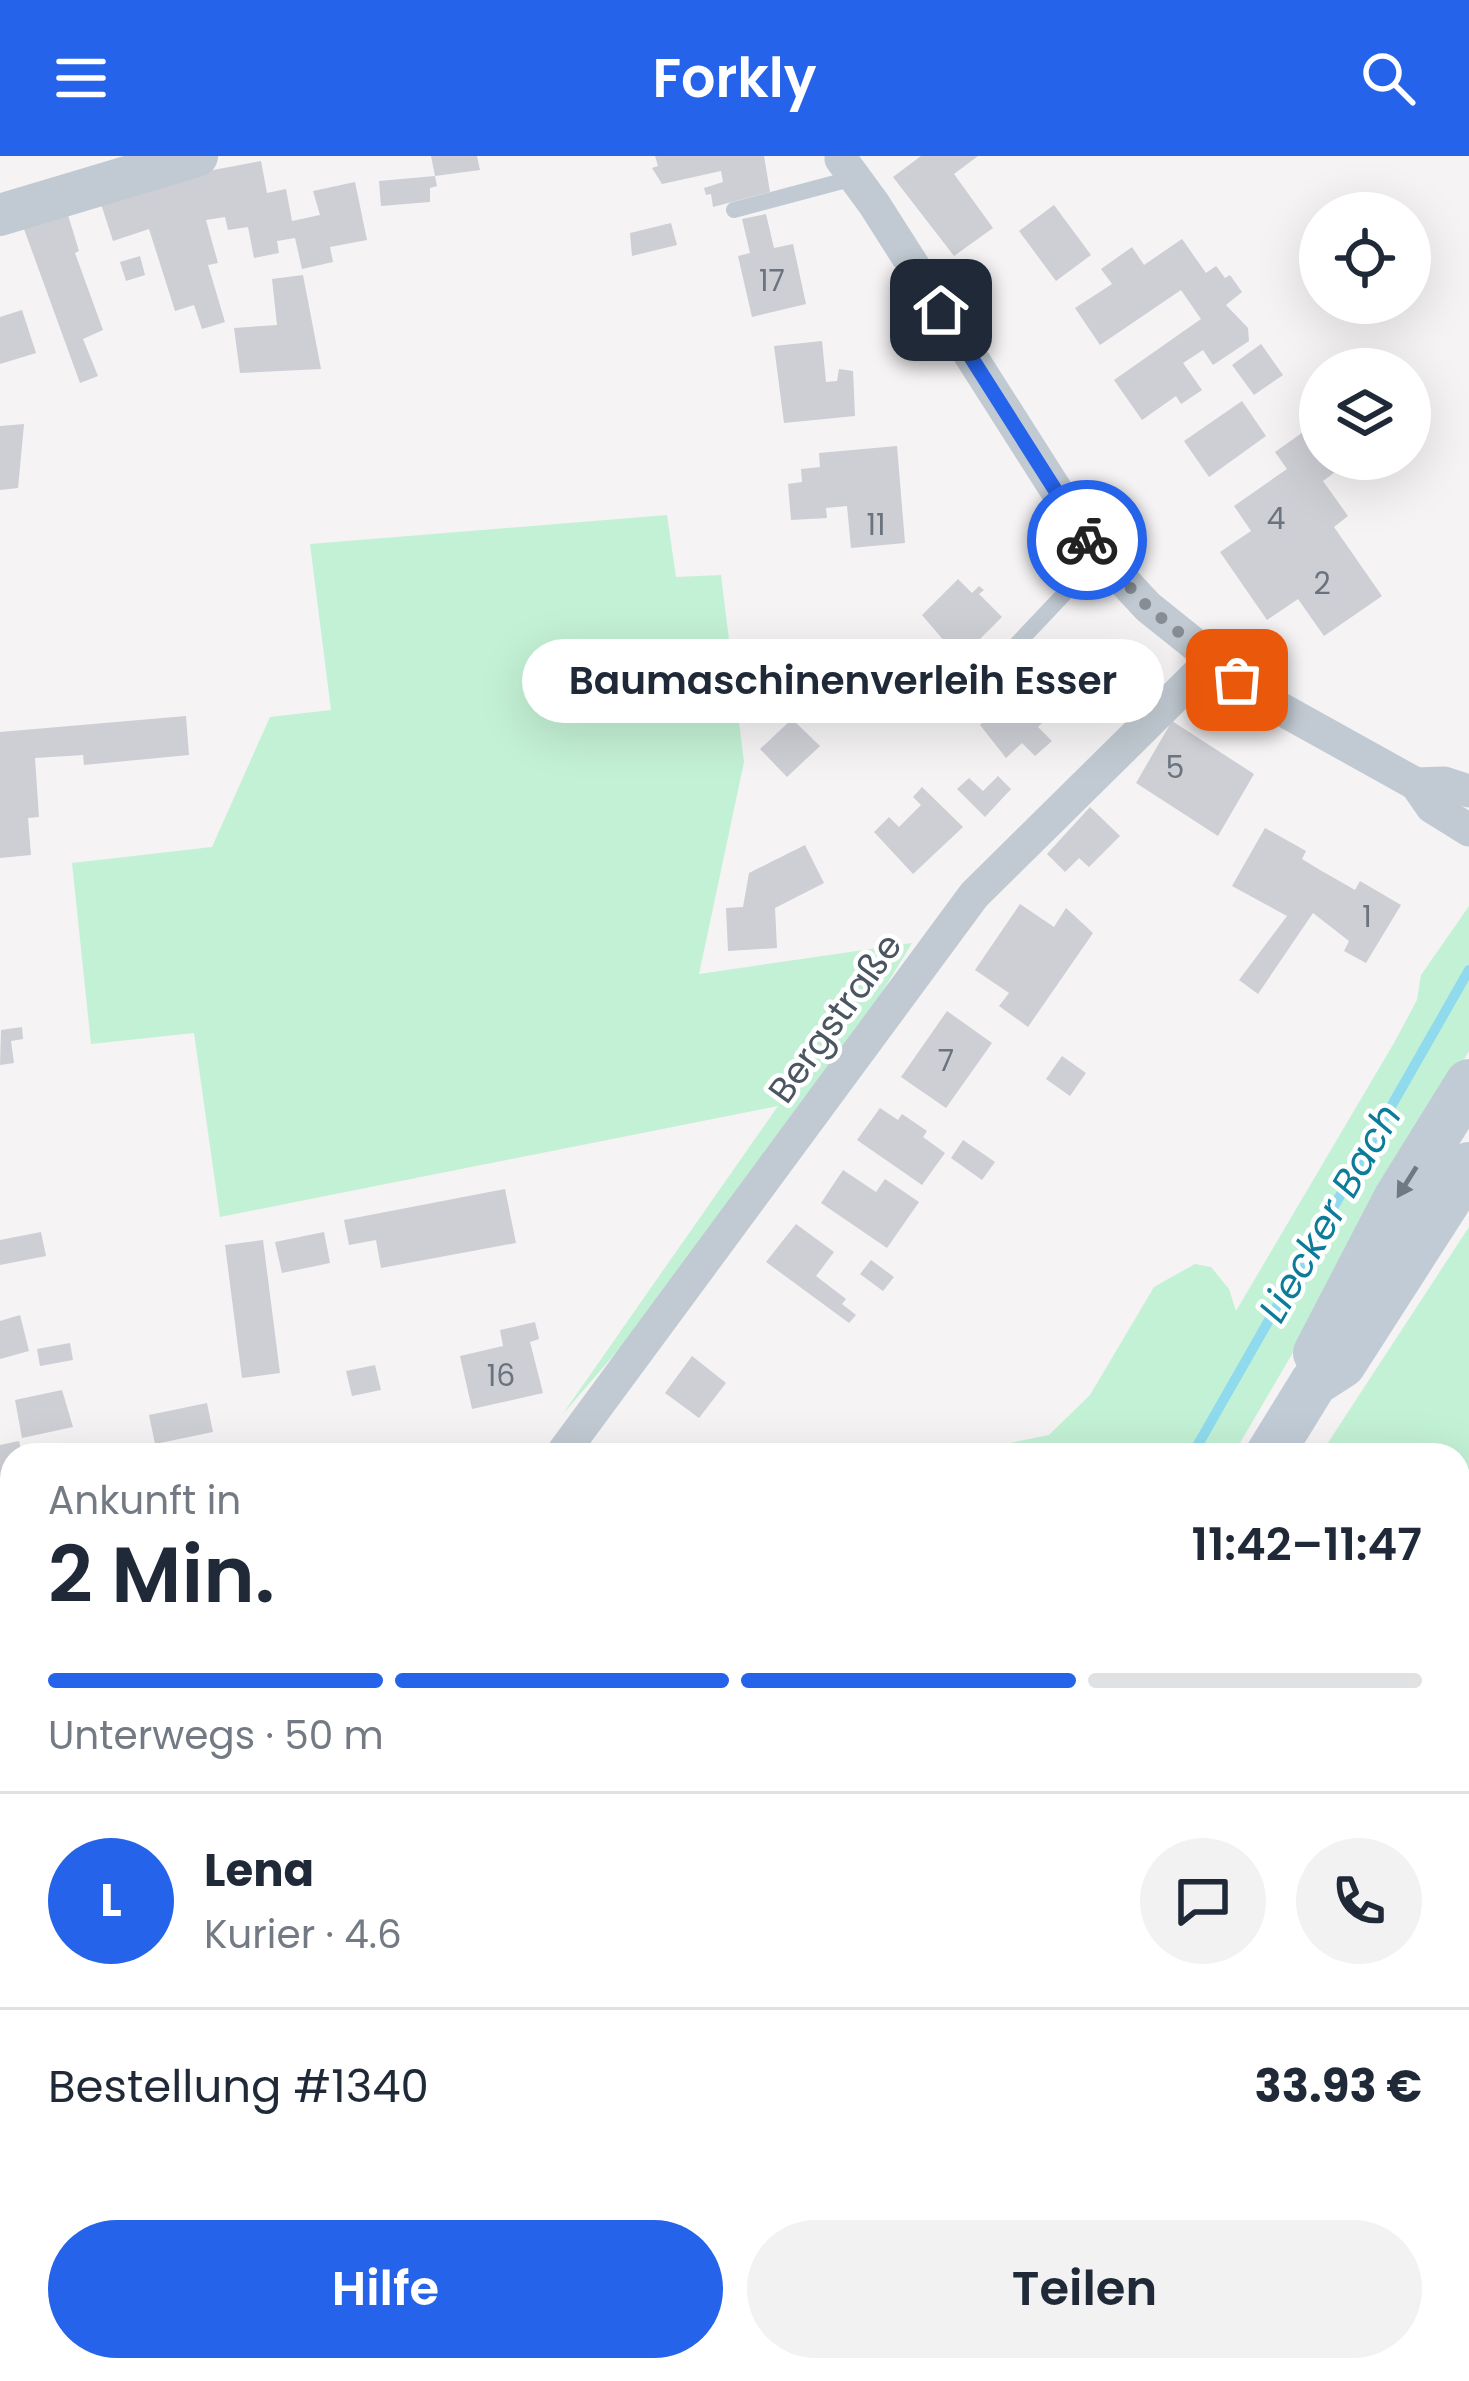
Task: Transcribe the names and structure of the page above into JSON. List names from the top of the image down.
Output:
{
  "streets": {
    "street": ["Bergstraße"]
  },
  "water": ["Liecker Bach"],
  "places": ["Baumaschinenverleih Esser"],
  "house_numbers": [
    "17",
    "4",
    "11",
    "2",
    "5",
    "1",
    "7",
    "16"
  ],
  "page": {
    "header": "Forkly",
    "bubble": "Baumaschinenverleih Esser",
    "heading": ["2 Min.", "Ankunft in", "11:42–11:47"],
    "panel": [
      "Lena",
      "Kurier · 4.6",
      "Bestellung #1340",
      "33.93 €"
    ],
    "bar": "Unterwegs · 50 m",
    "round": "L",
    "buttons": ["Hilfe", "Teilen"]
  }
}
